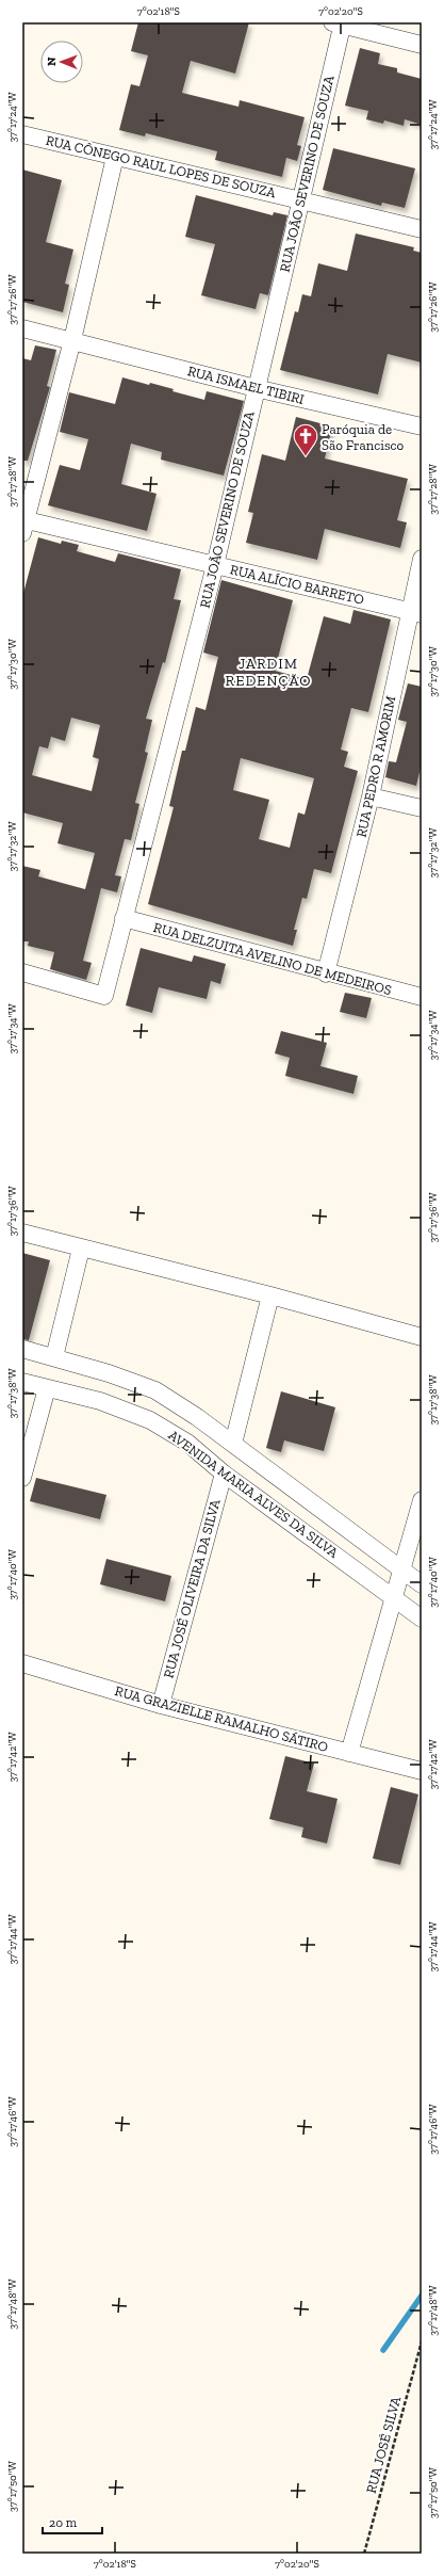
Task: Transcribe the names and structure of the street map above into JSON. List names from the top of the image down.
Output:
{
  "streets": {
    "street": [
      "RUA CÔNEGO RAUL LOPES DE SOUZA",
      "RUA JOÃO SEVERINO DE SOUZA",
      "RUA ISMAEL TIBIRI",
      "RUA ALÍCIO BARRETO",
      "RUA PEDRO R AMORIM",
      "RUA DELZUITA AVELINO DE MEDEIROS",
      "AVENIDA MARIA ALVES DA SILVA",
      "RUA JOSÉ OLIVEIRA DA SILVA",
      "RUA GRAZIELLE RAMALHO SÁTIRO"
    ],
    "path": ["RUA JOSÉ SILVA"]
  },
  "crossings": [
    ["RUA CÔNEGO RAUL LOPES DE SOUZA", "RUA JOÃO SEVERINO DE SOUZA"],
    ["RUA JOÃO SEVERINO DE SOUZA", "RUA ISMAEL TIBIRI"],
    ["RUA JOÃO SEVERINO DE SOUZA", "RUA ALÍCIO BARRETO"],
    ["RUA JOÃO SEVERINO DE SOUZA", "RUA DELZUITA AVELINO DE MEDEIROS"],
    ["RUA ALÍCIO BARRETO", "RUA PEDRO R AMORIM"],
    ["RUA PEDRO R AMORIM", "RUA DELZUITA AVELINO DE MEDEIROS"],
    ["AVENIDA MARIA ALVES DA SILVA", "RUA JOSÉ OLIVEIRA DA SILVA"],
    ["RUA JOSÉ OLIVEIRA DA SILVA", "RUA GRAZIELLE RAMALHO SÁTIRO"]
  ],
  "districts": ["JARDIM REDENÇÃO"],
  "places": {
    "church": ["Paróquia de São Francisco"]
  },
  "scale_bar": "20 m",
  "north": "left",
  "coordinates": [
    "7°02'18\"S",
    "7°02'20\"S",
    "37°17'24\"W",
    "37°17'26\"W",
    "37°17'28\"W",
    "37°17'30\"W",
    "37°17'32\"W",
    "37°17'34\"W",
    "37°17'36\"W",
    "37°17'38\"W",
    "37°17'40\"W",
    "37°17'42\"W",
    "37°17'44\"W",
    "37°17'46\"W",
    "37°17'48\"W",
    "37°17'50\"W"
  ]
}
